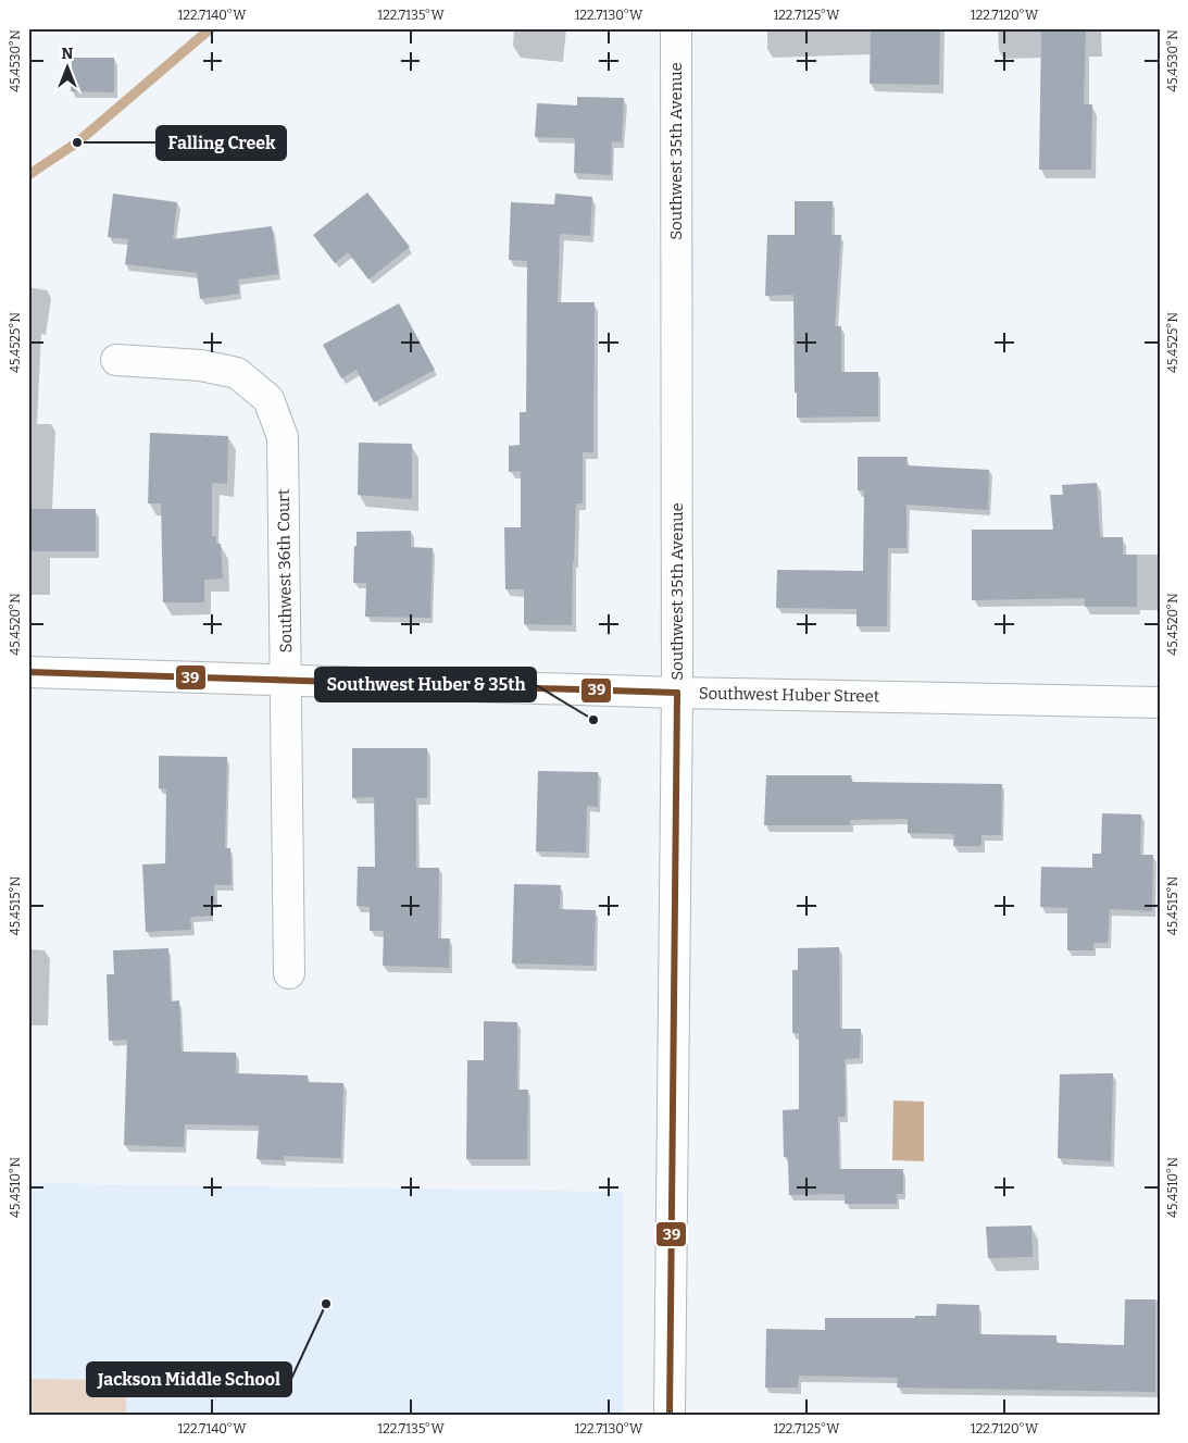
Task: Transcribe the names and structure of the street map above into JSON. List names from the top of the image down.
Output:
{
  "streets": {
    "street": ["Southwest 35th Avenue", "Southwest 36th Court", "Southwest Huber Street"]
  },
  "crossings": [
    ["Southwest 35th Avenue", "Southwest Huber Street"],
    ["Southwest 36th Court", "Southwest Huber Street"]
  ],
  "places": ["Falling Creek", "Southwest Huber & 35th", "Jackson Middle School"],
  "lines": ["transit line 39"],
  "north": "top",
  "coordinates": [
    "122.7140°W",
    "122.7135°W",
    "122.7130°W",
    "122.7125°W",
    "122.7120°W",
    "45.4530°N",
    "45.4525°N",
    "45.4520°N",
    "45.4515°N",
    "45.4510°N"
  ]
}
